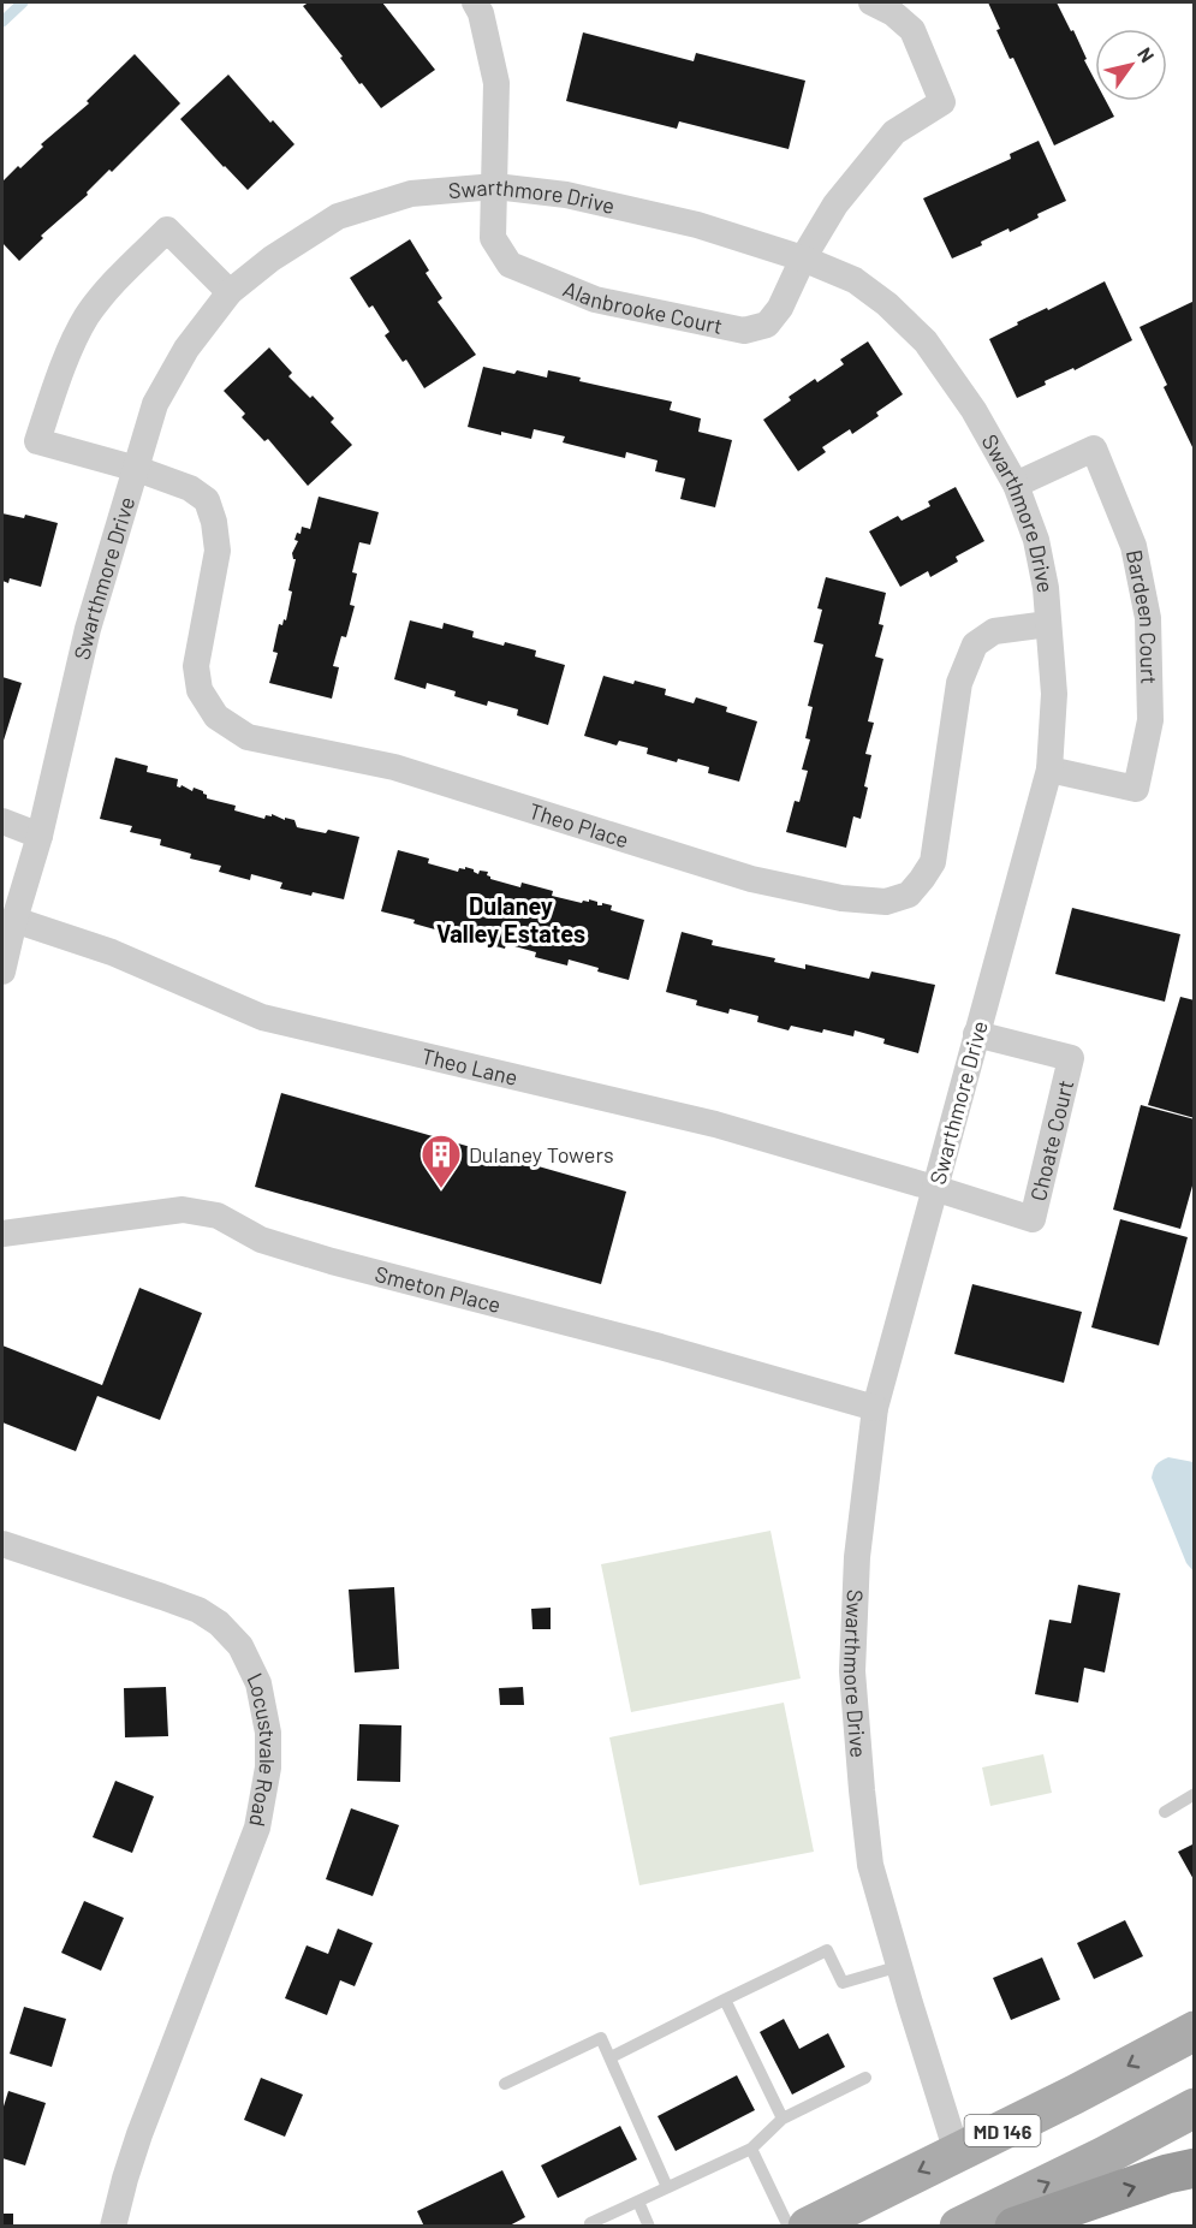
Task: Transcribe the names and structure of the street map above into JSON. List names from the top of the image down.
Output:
{
  "streets": {
    "main road": ["MD 146"],
    "street": [
      "Swarthmore Drive",
      "Alanbrooke Court",
      "Bardeen Court",
      "Theo Place",
      "Theo Lane",
      "Choate Court",
      "Smeton Place",
      "Locustvale Road"
    ]
  },
  "crossings": [
    ["Swarthmore Drive", "Alanbrooke Court"],
    ["Swarthmore Drive", "Bardeen Court"],
    ["Swarthmore Drive", "Theo Place"],
    ["Swarthmore Drive", "Theo Lane"],
    ["Swarthmore Drive", "Choate Court"],
    ["Swarthmore Drive", "Smeton Place"],
    ["Swarthmore Drive", "MD 146"],
    ["Theo Lane", "Choate Court"]
  ],
  "districts": ["Dulaney Valley Estates"],
  "places": {
    "building": ["Dulaney Towers"]
  },
  "north": "top right"
}
